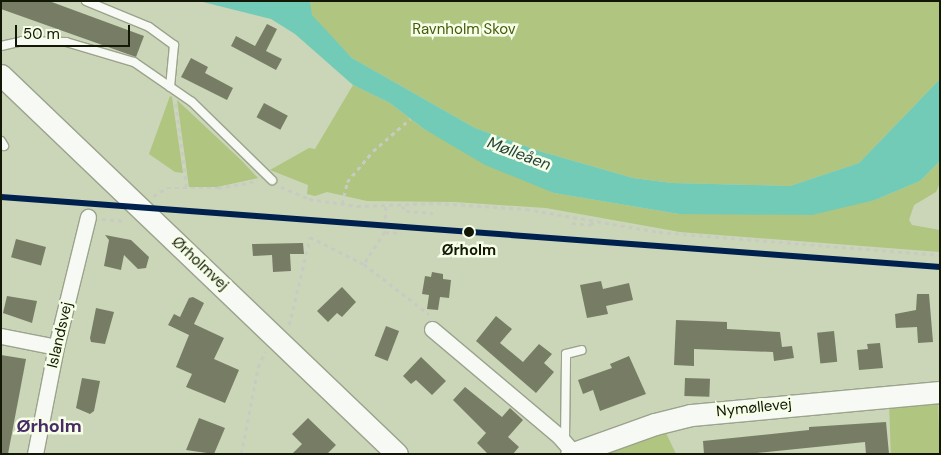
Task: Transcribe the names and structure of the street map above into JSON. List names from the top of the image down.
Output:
{
  "streets": {
    "street": ["Ørholmvej", "Islandsvej", "Nymøllevej"]
  },
  "districts": ["Ørholm"],
  "water": ["Mølleåen"],
  "parks": ["Ravnholm Skov"],
  "places": ["Ørholm"],
  "scale_bar": "50 m"
}
